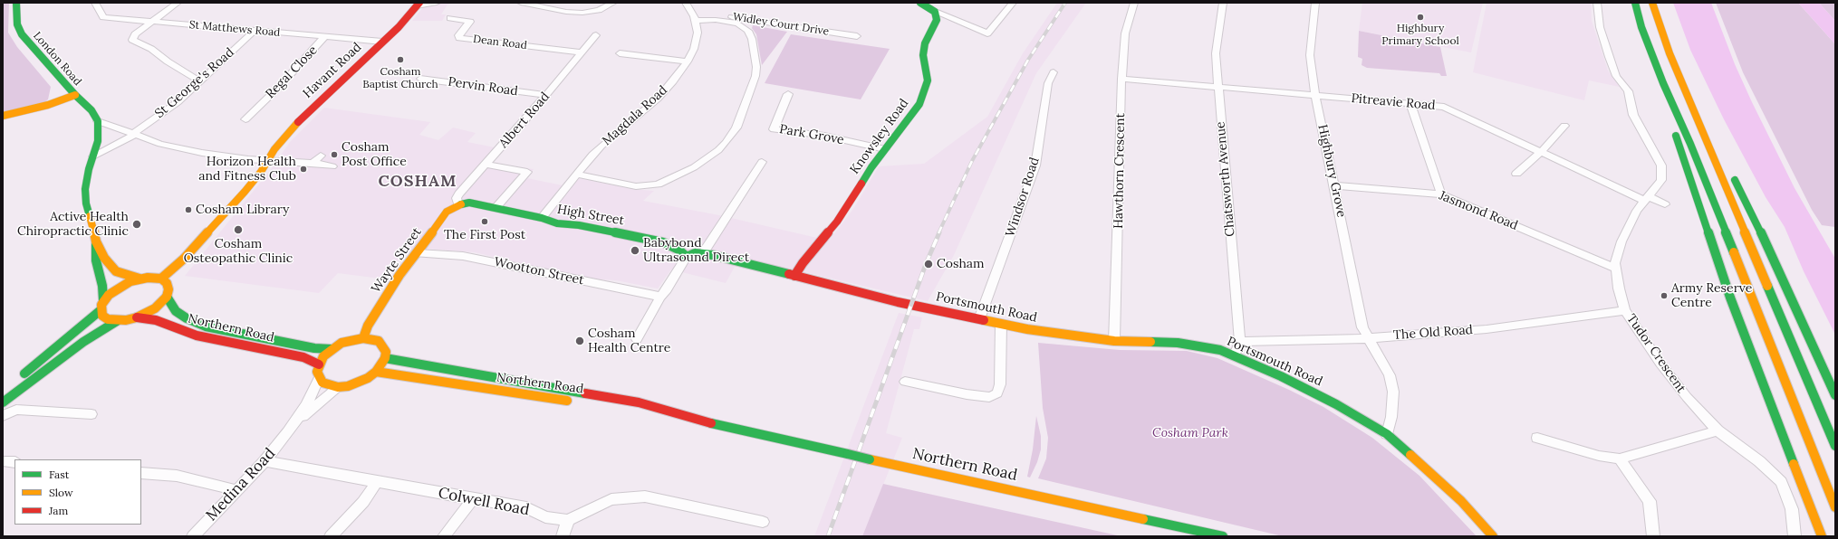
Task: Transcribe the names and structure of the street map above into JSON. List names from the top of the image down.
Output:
{
  "streets": {
    "main road": [
      "London Road",
      "Havant Road",
      "Knowsley Road",
      "High Street",
      "Wayte Street",
      "Portsmouth Road",
      "Northern Road"
    ],
    "street": [
      "Widley Court Drive",
      "St Matthews Road",
      "Dean Road",
      "Regal Close",
      "St George's Road",
      "Pervin Road",
      "Pitreavie Road",
      "Magdala Road",
      "Albert Road",
      "Park Grove",
      "Hawthorn Crescent",
      "Highbury Grove",
      "Chatsworth Avenue",
      "Windsor Road",
      "Jasmond Road",
      "Wootton Street",
      "The Old Road",
      "Tudor Crescent",
      "Medina Road",
      "Colwell Road"
    ]
  },
  "crossings": [
    ["St Matthews Road", "Havant Road"],
    ["St Matthews Road", "Regal Close"],
    ["St Matthews Road", "St George's Road"],
    ["Dean Road", "Albert Road"],
    ["Pervin Road", "Albert Road"],
    ["Pitreavie Road", "Hawthorn Crescent"],
    ["Pitreavie Road", "Highbury Grove"],
    ["Pitreavie Road", "Chatsworth Avenue"],
    ["Pitreavie Road", "Tudor Crescent"],
    ["Magdala Road", "High Street"],
    ["Albert Road", "High Street"],
    ["Albert Road", "Wayte Street"],
    ["Park Grove", "Knowsley Road"],
    ["Knowsley Road", "Portsmouth Road"],
    ["Hawthorn Crescent", "Portsmouth Road"],
    ["Highbury Grove", "Jasmond Road"],
    ["Highbury Grove", "Portsmouth Road"],
    ["Highbury Grove", "The Old Road"],
    ["Chatsworth Avenue", "Portsmouth Road"],
    ["Chatsworth Avenue", "The Old Road"],
    ["Windsor Road", "Portsmouth Road"],
    ["Jasmond Road", "Tudor Crescent"],
    ["High Street", "Wayte Street"],
    ["Wayte Street", "Wootton Street"],
    ["Wayte Street", "Northern Road"],
    ["Wayte Street", "Medina Road"],
    ["Northern Road", "Medina Road"],
    ["The Old Road", "Tudor Crescent"],
    ["Medina Road", "Colwell Road"]
  ],
  "districts": ["COSHAM"],
  "parks": ["Cosham Park"],
  "places": [
    "Highbury Primary School",
    "Cosham Baptist Church",
    "Cosham Post Office",
    "Horizon Health and Fitness Club",
    "Cosham Library",
    "The First Post",
    "Active Health Chiropractic Clinic",
    "Cosham Osteopathic Clinic",
    "Babybond Ultrasound Direct",
    "Cosham",
    "Army Reserve Centre",
    "Cosham Health Centre"
  ],
  "legend": ["Fast", "Slow", "Jam"]
}
